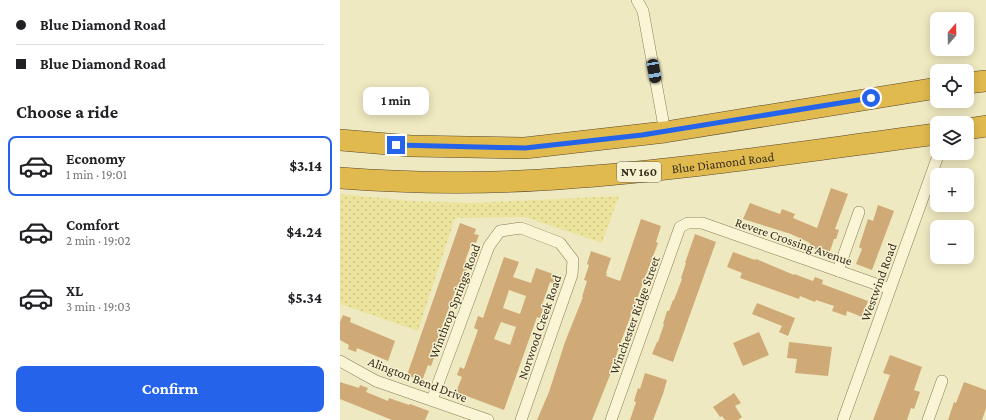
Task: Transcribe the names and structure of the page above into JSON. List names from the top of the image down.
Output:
{
  "streets": {
    "highway": ["Blue Diamond Road", "NV 160"],
    "street": [
      "Revere Crossing Avenue",
      "Westwind Road",
      "Winthrop Springs Road",
      "Winchester Ridge Street",
      "Norwood Creek Road",
      "Alington Bend Drive"
    ]
  },
  "crossings": [
    ["Revere Crossing Avenue", "Westwind Road"],
    ["Revere Crossing Avenue", "Winchester Ridge Street"],
    ["Winthrop Springs Road", "Norwood Creek Road"],
    ["Winthrop Springs Road", "Alington Bend Drive"]
  ],
  "north": "top",
  "page": {
    "banner": ["Blue Diamond Road", "Blue Diamond Road"],
    "map_buttons": ["+", "−"],
    "bubble": "1 min",
    "heading": "Choose a ride",
    "list": [
      {
        "name": "Economy",
        "note": "1 min · 19:01",
        "value": "$3.14"
      },
      {
        "name": "Comfort",
        "note": "2 min · 19:02",
        "value": "$4.24"
      },
      {
        "name": "XL",
        "note": "3 min · 19:03",
        "value": "$5.34"
      }
    ],
    "buttons": "Confirm"
  }
}
